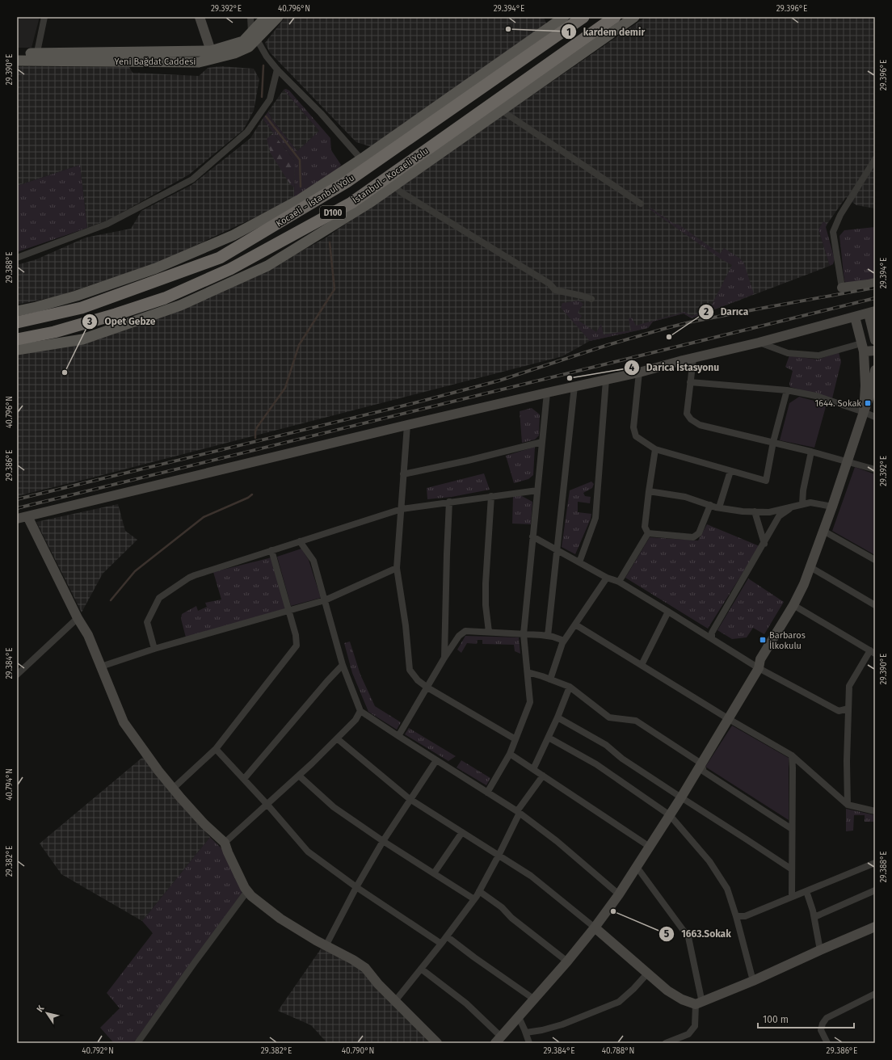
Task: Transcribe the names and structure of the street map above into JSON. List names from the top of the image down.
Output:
{
  "streets": {
    "highway": ["İstanbul - Kocaeli Yolu", "Kocaeli - İstanbul Yolu", "D100"],
    "main road": ["Yeni Bağdat Caddesi"]
  },
  "places": {
    "other": [
      "kardem demir",
      "Darıca",
      "Opet Gebze",
      "Darica İstasyonu",
      "1663.Sokak"
    ],
    "transit": ["1644. Sokak", "Barbaros İlkokulu"]
  },
  "scale_bar": "100 m",
  "north": "top left",
  "coordinates": [
    "29.392°E",
    "40.796°N",
    "29.394°E",
    "29.396°E",
    "29.390°E",
    "29.388°E",
    "29.386°E",
    "29.384°E",
    "40.794°N",
    "29.382°E",
    "40.792°N",
    "40.790°N",
    "40.788°N"
  ]
}
